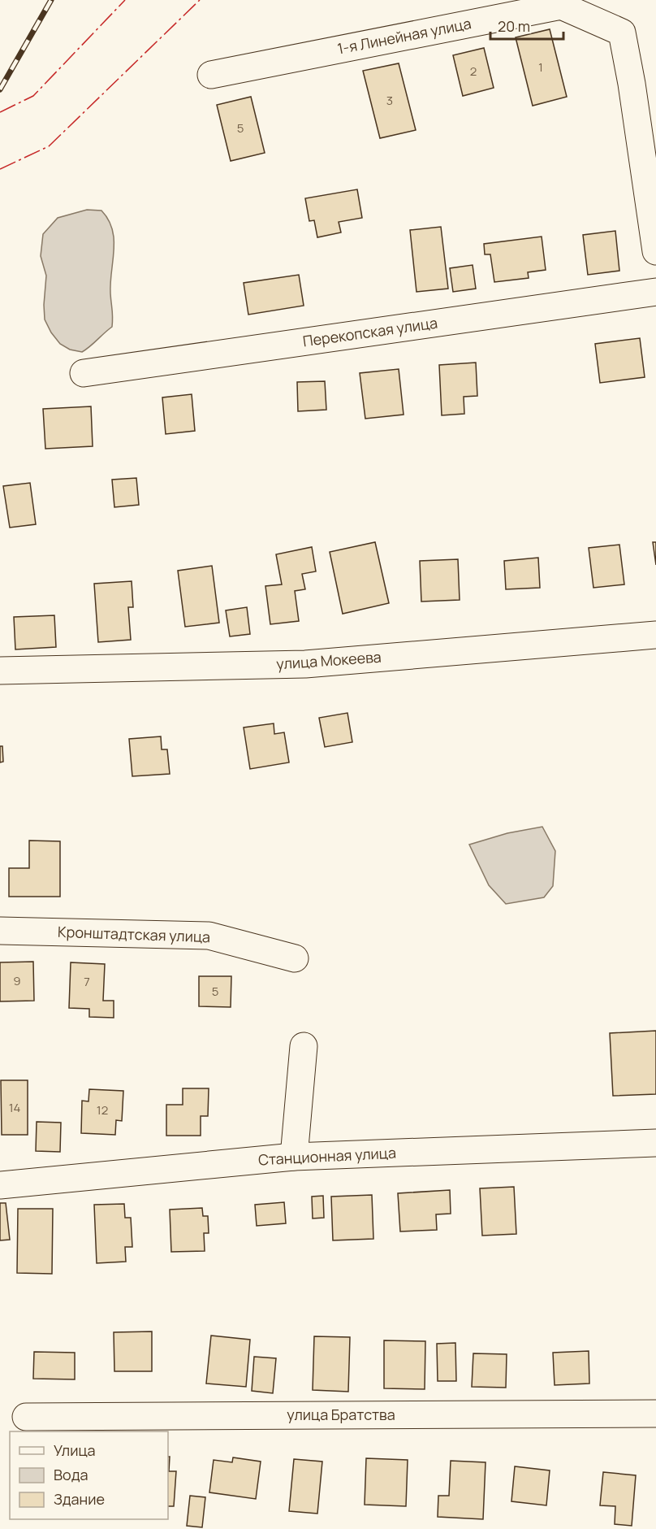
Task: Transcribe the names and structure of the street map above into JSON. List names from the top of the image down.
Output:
{
  "streets": {
    "street": [
      "1-я Линейная улица",
      "Перекопская улица",
      "улица Мокеева",
      "Кронштадтская улица",
      "Станционная улица",
      "улица Братства"
    ]
  },
  "house_numbers": [
    "1",
    "2",
    "3",
    "5",
    "9",
    "7",
    "5",
    "14",
    "12"
  ],
  "legend": ["Улица", "Вода", "Здание"],
  "scale_bar": "20 m"
}
